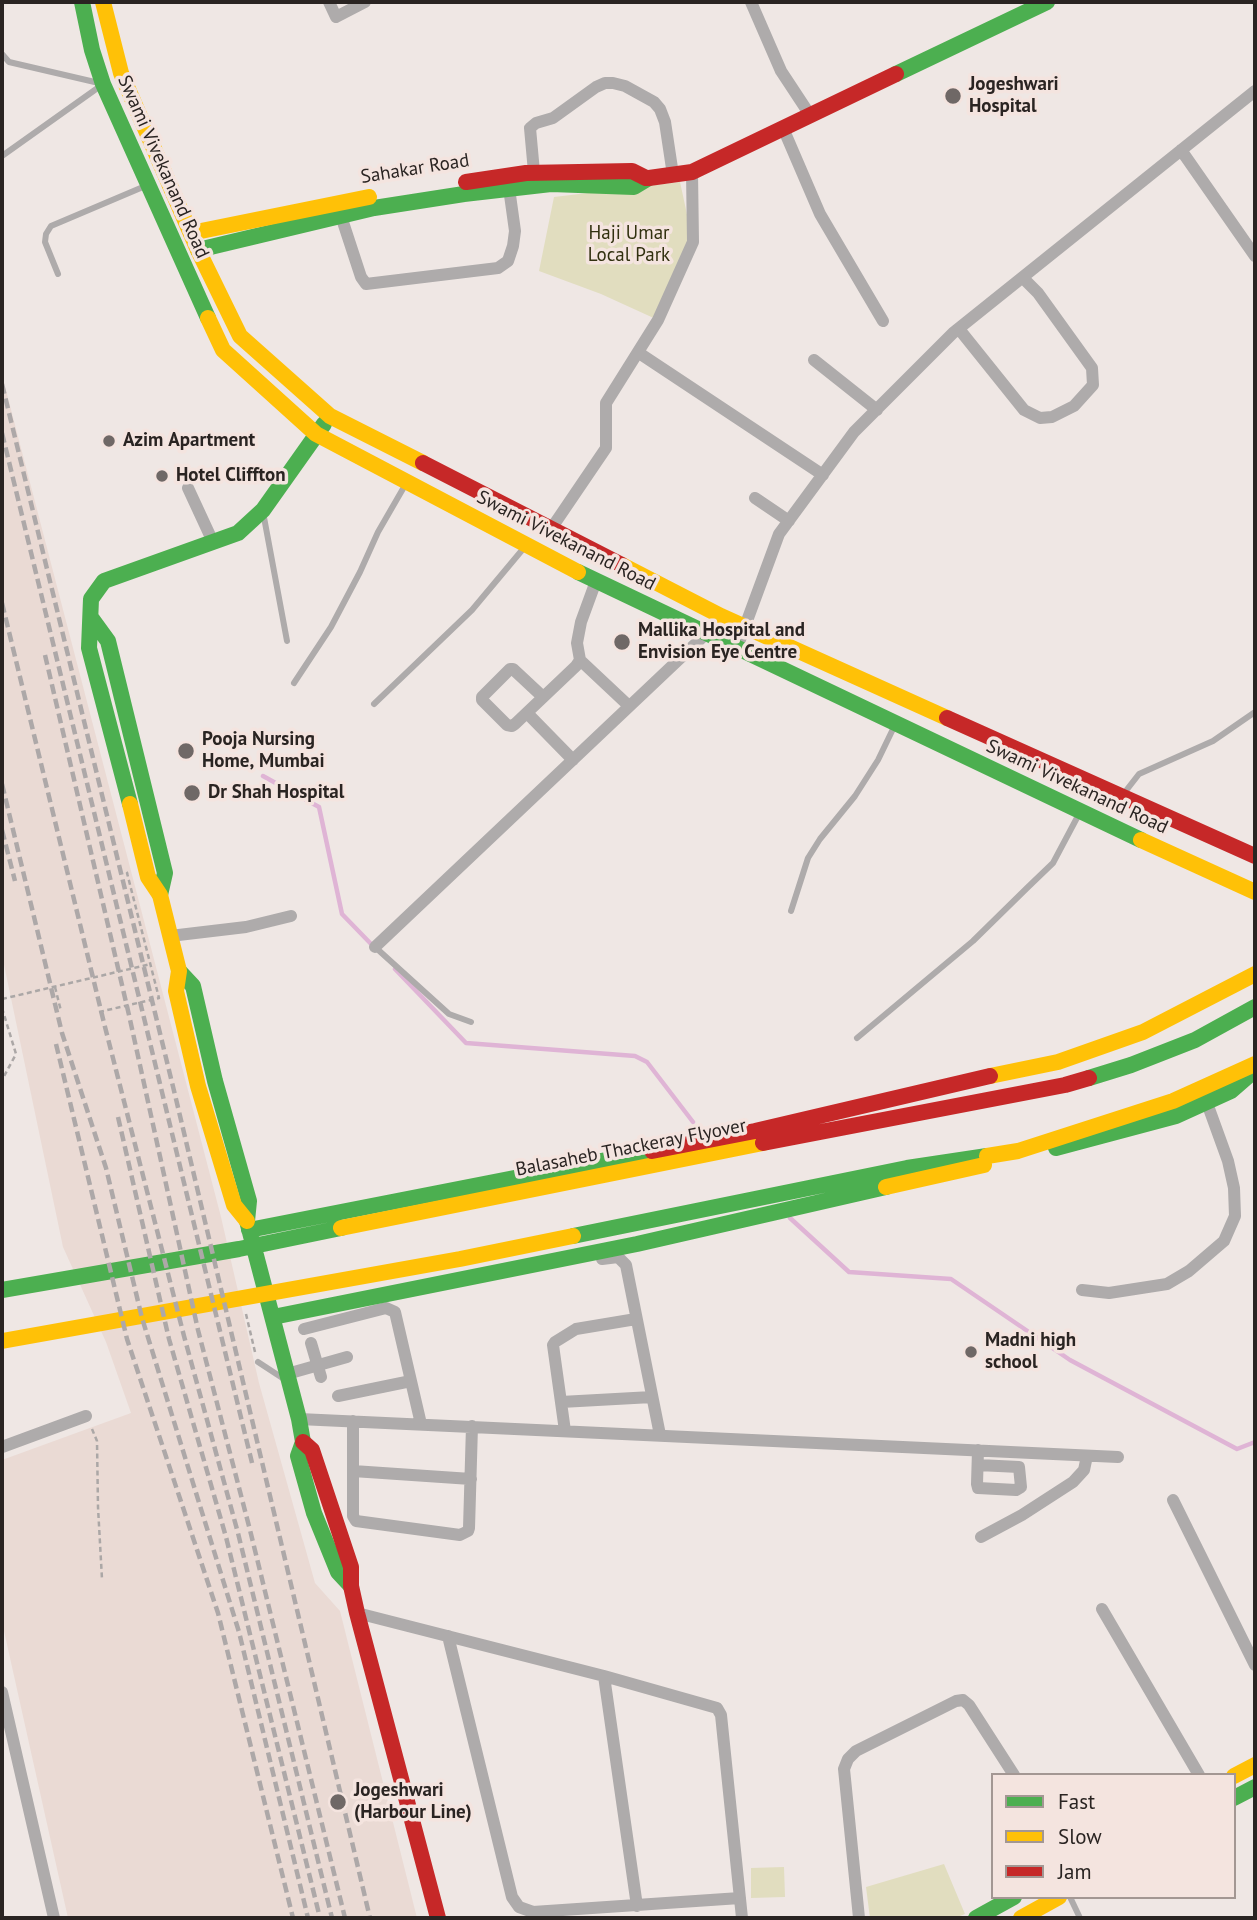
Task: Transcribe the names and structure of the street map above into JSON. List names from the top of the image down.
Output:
{
  "streets": {
    "street": ["Swami Vivekanand Road", "Sahakar Road", "Balasaheb Thackeray Flyover"]
  },
  "crossings": [
    ["Swami Vivekanand Road", "Sahakar Road"]
  ],
  "parks": ["Haji Umar Local Park"],
  "places": [
    "Jogeshwari Hospital",
    "Azim Apartment",
    "Hotel Cliffton",
    "Mallika Hospital and Envision Eye Centre",
    "Pooja Nursing Home, Mumbai",
    "Dr Shah Hospital",
    "Madni high school",
    "Jogeshwari (Harbour Line)"
  ],
  "legend": ["Fast", "Slow", "Jam"]
}
